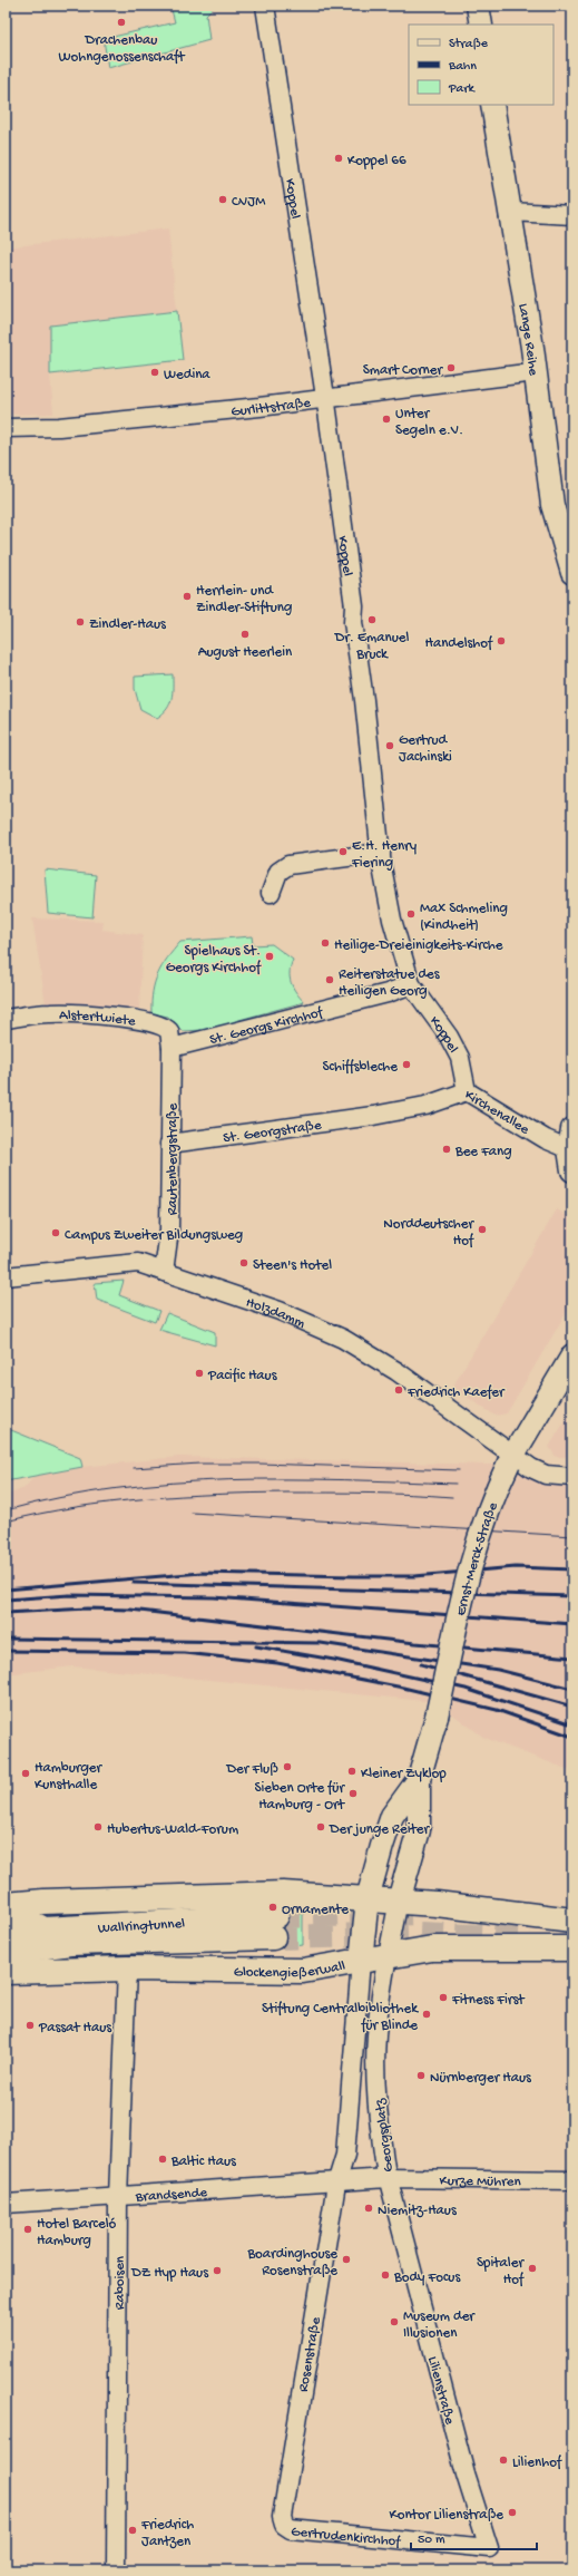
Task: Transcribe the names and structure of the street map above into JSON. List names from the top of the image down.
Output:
{
  "streets": {
    "main road": ["Wallringtunnel", "Glockengießerwall"],
    "street": [
      "Koppel",
      "Lange Reihe",
      "Gurlittstraße",
      "Alstertwiete",
      "St. Georgs Kirchhof",
      "Kirchenallee",
      "St. Georgstraße",
      "Rautenbergstraße",
      "Holzdamm",
      "Ernst-Merck-Straße",
      "Georgsplatz",
      "Kurze Mühren",
      "Brandsende",
      "Raboisen",
      "Rosenstraße",
      "Lilienstraße",
      "Gertrudenkirchhof"
    ]
  },
  "crossings": [
    ["Koppel", "Gurlittstraße"],
    ["Koppel", "St. Georgs Kirchhof"],
    ["Koppel", "Kirchenallee"],
    ["Lange Reihe", "Gurlittstraße"],
    ["Alstertwiete", "St. Georgs Kirchhof"],
    ["Alstertwiete", "Rautenbergstraße"],
    ["St. Georgs Kirchhof", "Rautenbergstraße"],
    ["Kirchenallee", "St. Georgstraße"],
    ["St. Georgstraße", "Rautenbergstraße"],
    ["Rautenbergstraße", "Holzdamm"],
    ["Holzdamm", "Ernst-Merck-Straße"],
    ["Ernst-Merck-Straße", "Glockengießerwall"],
    ["Ernst-Merck-Straße", "Georgsplatz"],
    ["Glockengießerwall", "Georgsplatz"],
    ["Glockengießerwall", "Raboisen"],
    ["Georgsplatz", "Kurze Mühren"],
    ["Georgsplatz", "Brandsende"],
    ["Georgsplatz", "Rosenstraße"],
    ["Georgsplatz", "Lilienstraße"],
    ["Kurze Mühren", "Lilienstraße"],
    ["Brandsende", "Raboisen"],
    ["Brandsende", "Rosenstraße"],
    ["Rosenstraße", "Gertrudenkirchhof"],
    ["Lilienstraße", "Gertrudenkirchhof"]
  ],
  "places": [
    "Drachenbau Wohngenossenschaft",
    "Koppel 66",
    "CVJM",
    "Smart Corner",
    "Wedina",
    "Unter Segeln e.V.",
    "Herrlein- und Zindler-Stiftung",
    "Dr. Emanuel Bruck",
    "Zindler-Haus",
    "August Heerlein",
    "Handelshof",
    "Gertrud Jachinski",
    "E.H. Henry Fiering",
    "Max Schmeling (Kindheit)",
    "Heilige-Dreieinigkeits-Kirche",
    "Spielhaus St. Georgs Kirchhof",
    "Reiterstatue des Heiligen Georg",
    "Schiffsbleche",
    "Bee Fang",
    "Norddeutscher Hof",
    "Campus Zweiter Bildungsweg",
    "Steen's Hotel",
    "Pacific Haus",
    "Friedrich Kaefer",
    "Der Fluß",
    "Kleiner Zyklop",
    "Hamburger Kunsthalle",
    "Sieben Orte für Hamburg - Ort",
    "Hubertus-Wald-Forum",
    "Der junge Reiter",
    "Ornamente",
    "Fitness First",
    "Stiftung Centralbibliothek für Blinde",
    "Passat Haus",
    "Nürnberger Haus",
    "Baltic Haus",
    "Niemitz-Haus",
    "Hotel Barceló Hamburg",
    "Boardinghouse Rosenstraße",
    "Spitaler Hof",
    "DZ Hyp Haus",
    "Body Focus",
    "Museum der Illusionen",
    "Lilienhof",
    "Kontor Lilienstraße",
    "Friedrich Jantzen"
  ],
  "legend": ["Straße", "Bahn", "Park"],
  "scale_bar": "50 m"
}
